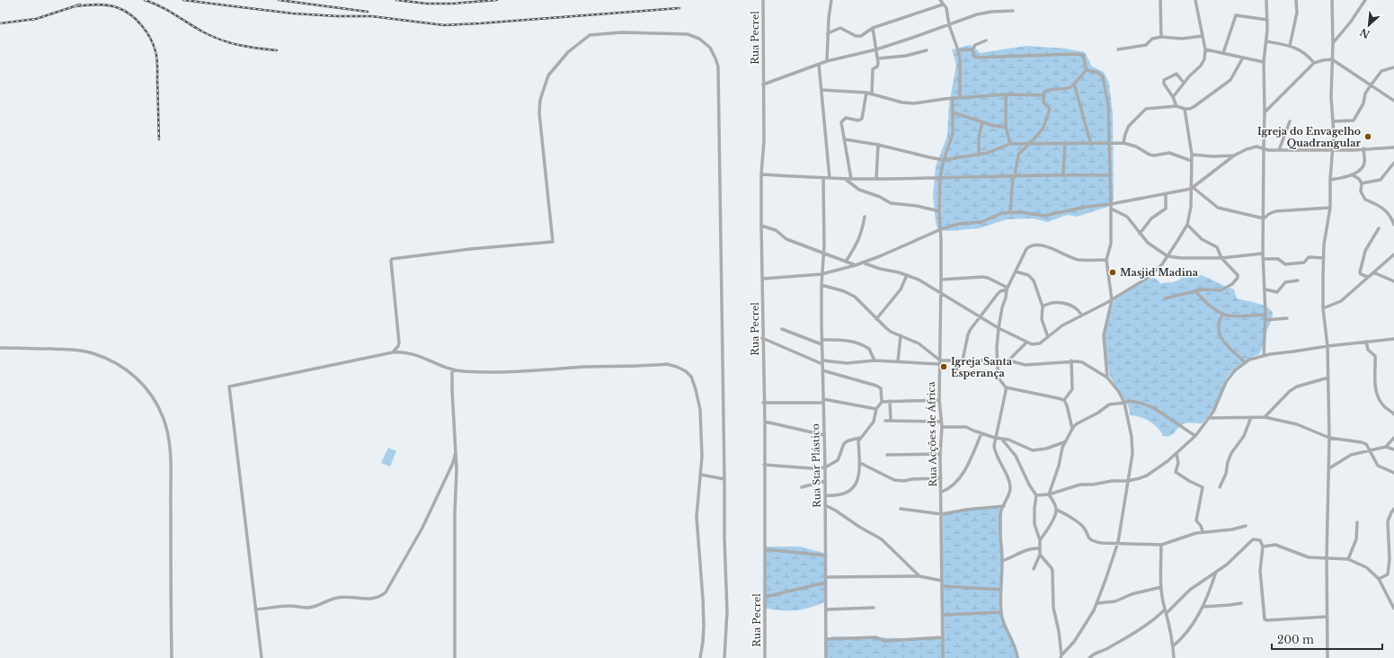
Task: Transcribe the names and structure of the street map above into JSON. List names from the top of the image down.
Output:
{
  "streets": {
    "street": ["Rua Pecrel", "Rua Acções de África", "Rua Star Plástico"]
  },
  "places": ["Igreja do Envagelho Quadrangular", "Masjid Madina", "Igreja Santa Esperança"],
  "scale_bar": "200 m",
  "north": "bottom left"
}
